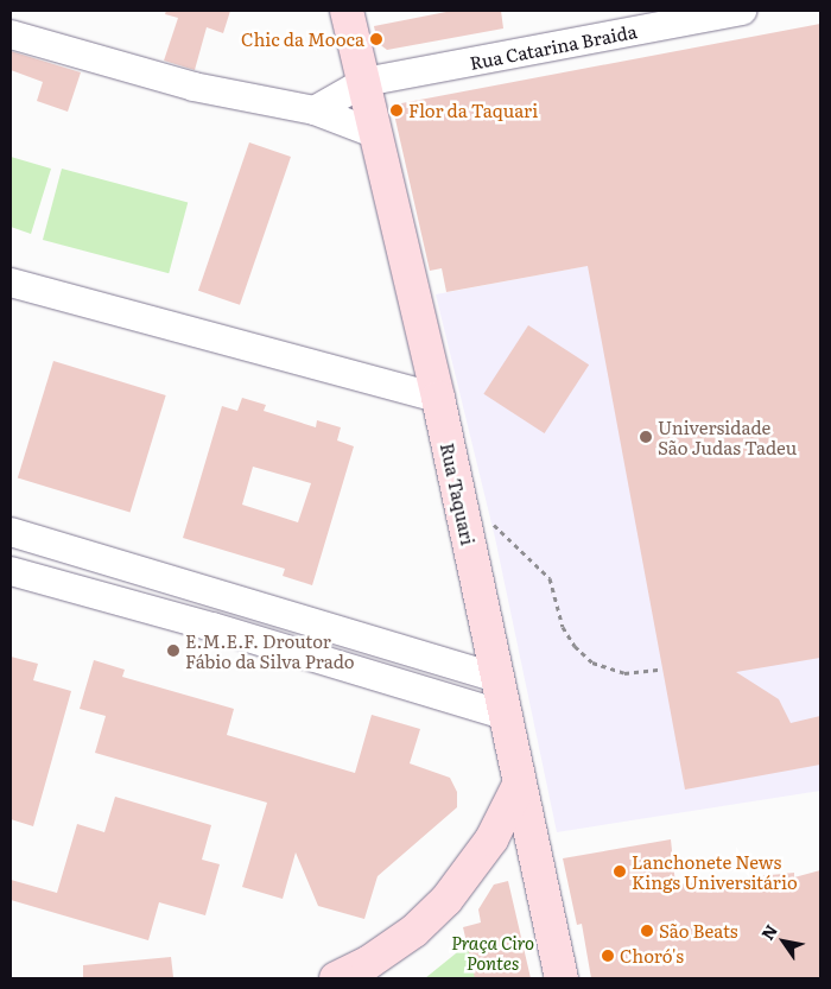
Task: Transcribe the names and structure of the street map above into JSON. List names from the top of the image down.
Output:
{
  "streets": {
    "main road": ["Rua Taquari"],
    "street": ["Rua Catarina Braida"]
  },
  "crossings": [
    ["Rua Catarina Braida", "Rua Taquari"]
  ],
  "parks": ["Praça Ciro Pontes"],
  "places": [
    "Chic da Mooca",
    "Flor da Taquari",
    "Universidade São Judas Tadeu",
    "E.M.E.F. Droutor Fábio da Silva Prado",
    "Lanchonete News Kings Universitário",
    "São Beats",
    "Choró's"
  ],
  "north": "top left"
}
